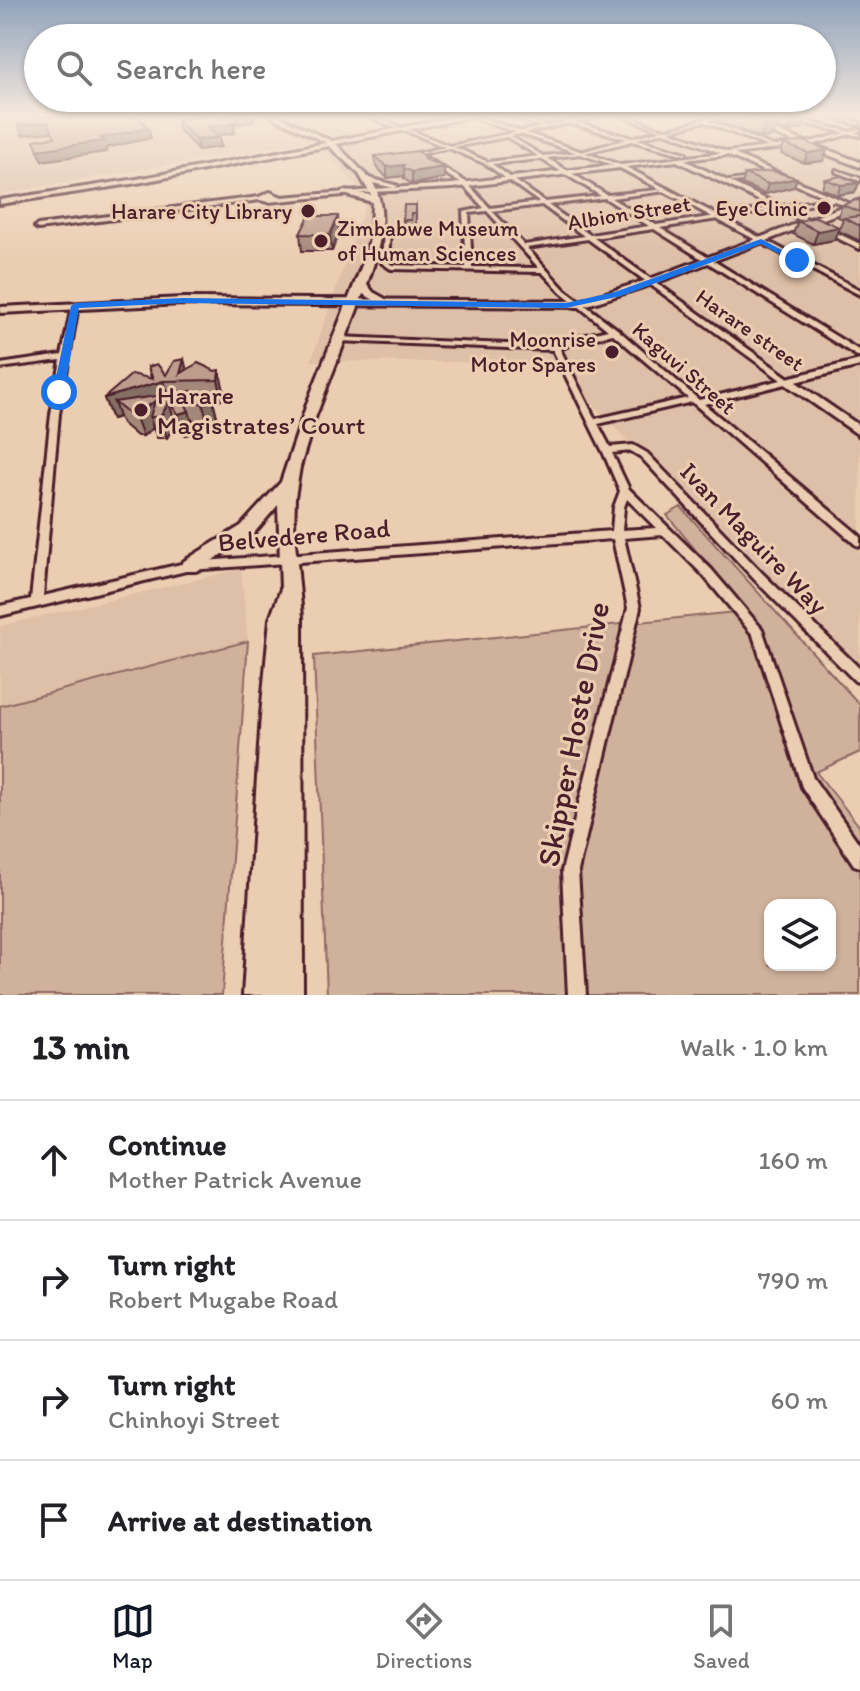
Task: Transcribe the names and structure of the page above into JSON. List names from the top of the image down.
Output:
{
  "streets": {
    "main road": ["Harare street"],
    "street": [
      "Albion Street",
      "Kaguvi Street",
      "Belvedere Road",
      "Ivan Maguire Way",
      "Skipper Hoste Drive"
    ]
  },
  "crossings": [
    ["Albion Street", "Kaguvi Street"],
    ["Belvedere Road", "Skipper Hoste Drive"]
  ],
  "places": [
    "Eye Clinic",
    "Harare City Library",
    "Zimbabwe Museum of Human Sciences",
    "Moonrise Motor Spares",
    "Harare Magistrates’ Court"
  ],
  "page": {
    "search": "Search here",
    "heading": ["13 min", "Walk · 1.0 km"],
    "list": [
      ["Continue", "Mother Patrick Avenue", "160 m"],
      ["Turn right", "Robert Mugabe Road", "790 m"],
      ["Turn right", "Chinhoyi Street", "60 m"],
      "Arrive at destination"
    ],
    "nav": ["Map", "Directions", "Saved"]
  }
}
